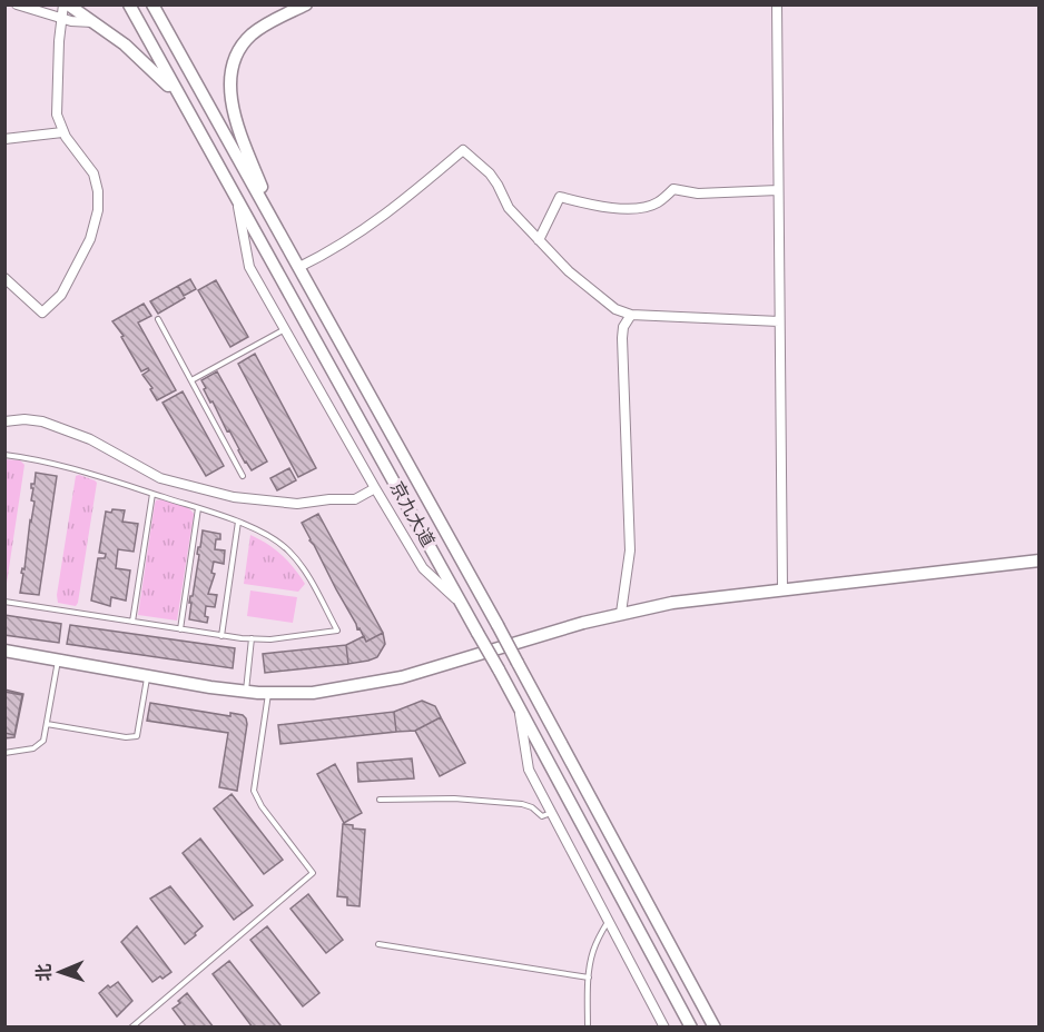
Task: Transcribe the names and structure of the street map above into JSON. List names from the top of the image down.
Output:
{
  "streets": {
    "street": ["京九大道"]
  },
  "north": "left"
}
